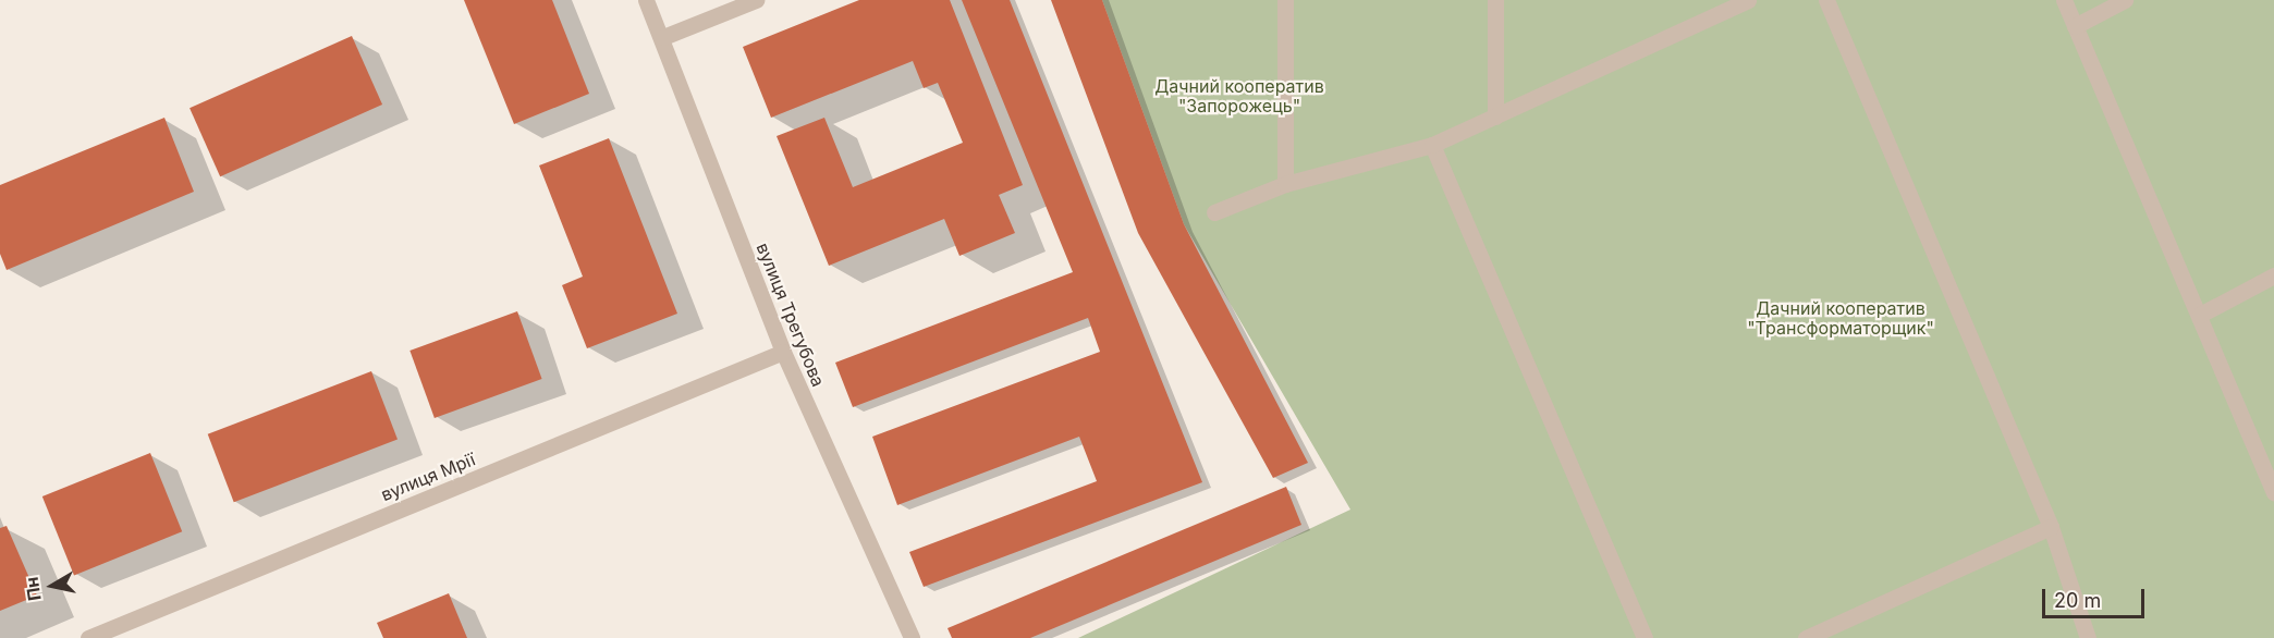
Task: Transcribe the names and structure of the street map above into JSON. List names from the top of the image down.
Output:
{
  "streets": {
    "street": ["вулиця Трегубова", "вулиця Мрії"]
  },
  "crossings": [
    ["вулиця Трегубова", "вулиця Мрії"]
  ],
  "parks": ["Дачний кооператив \"Запорожець\"", "Дачний кооператив \"Трансформаторщик\""],
  "scale_bar": "20 m",
  "north": "left"
}
